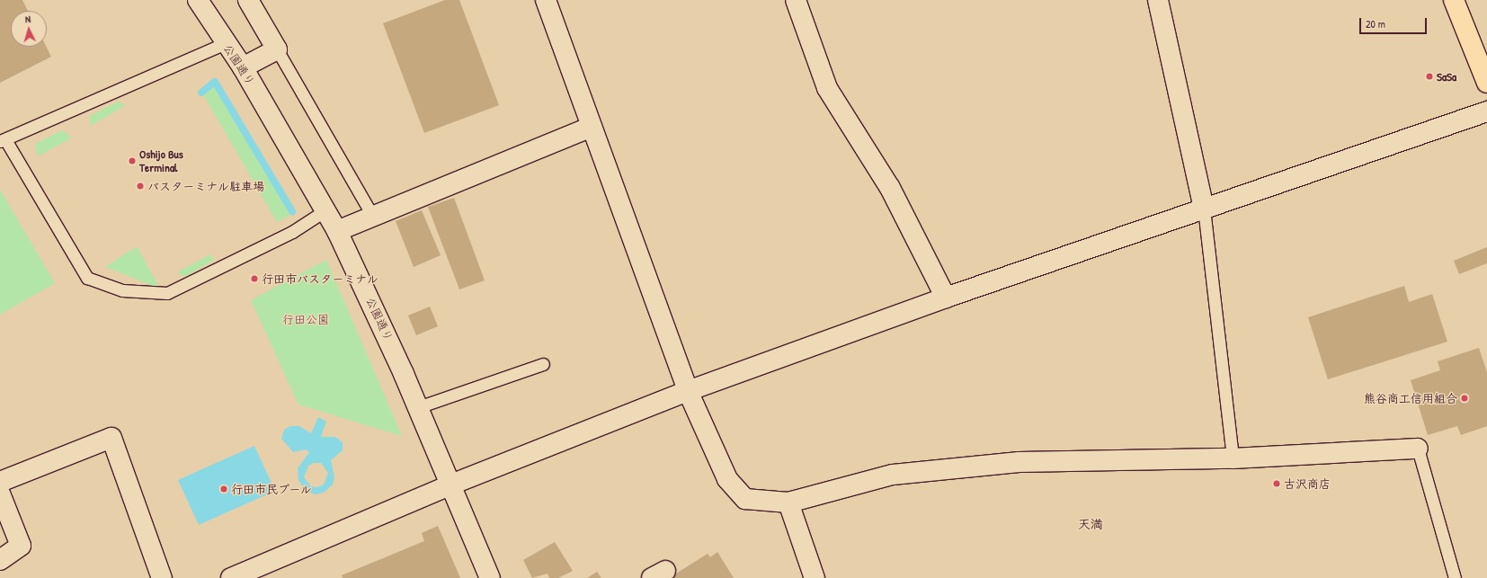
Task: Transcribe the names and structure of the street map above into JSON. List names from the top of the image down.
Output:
{
  "streets": {
    "street": ["公園通り"]
  },
  "districts": ["天満"],
  "parks": ["行田公園"],
  "places": [
    "SaSa",
    "Oshijo Bus Terminal",
    "バスターミナル駐車場",
    "行田市バスターミナル",
    "熊谷商工信用組合",
    "古沢商店",
    "行田市民プール"
  ],
  "scale_bar": "20 m",
  "north": "top"
}
